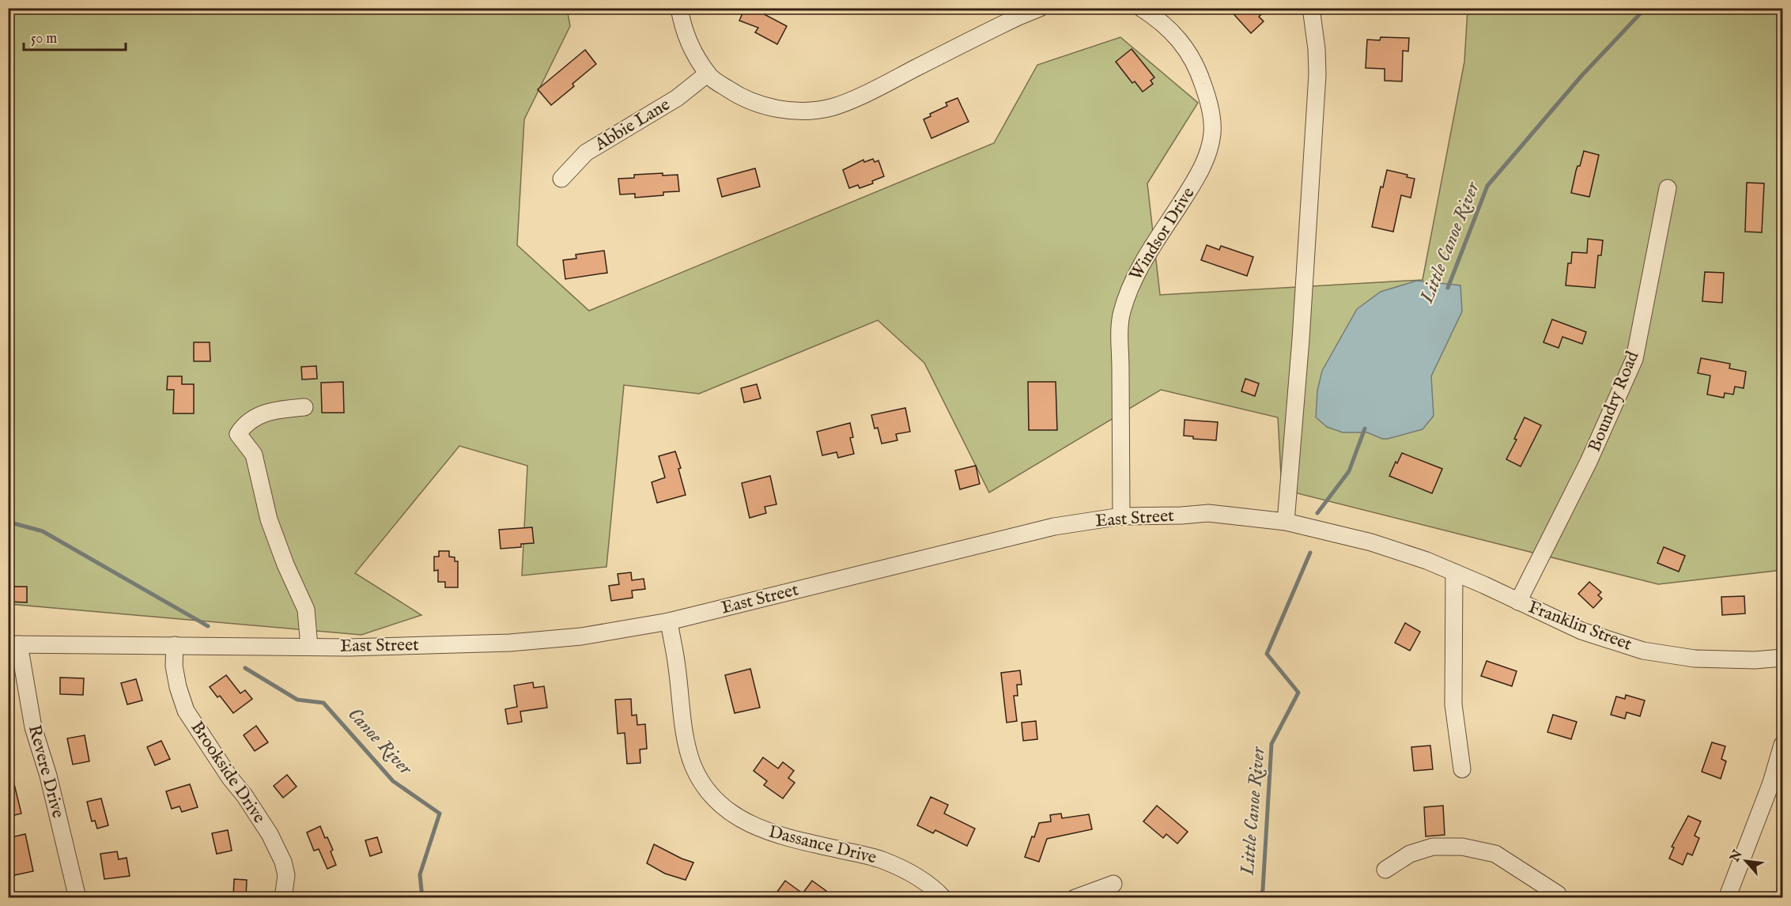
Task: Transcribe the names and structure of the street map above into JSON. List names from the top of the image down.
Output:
{
  "streets": {
    "street": [
      "Abbie Lane",
      "Windsor Drive",
      "Boundry Road",
      "East Street",
      "Franklin Street",
      "Revere Drive",
      "Brookside Drive",
      "Dassance Drive"
    ]
  },
  "crossings": [
    ["Windsor Drive", "East Street"],
    ["Boundry Road", "Franklin Street"],
    ["East Street", "Franklin Street"],
    ["East Street", "Revere Drive"],
    ["East Street", "Brookside Drive"],
    ["East Street", "Dassance Drive"]
  ],
  "water": ["Little Canoe River", "Canoe River"],
  "scale_bar": "50 m",
  "north": "top left"
}
